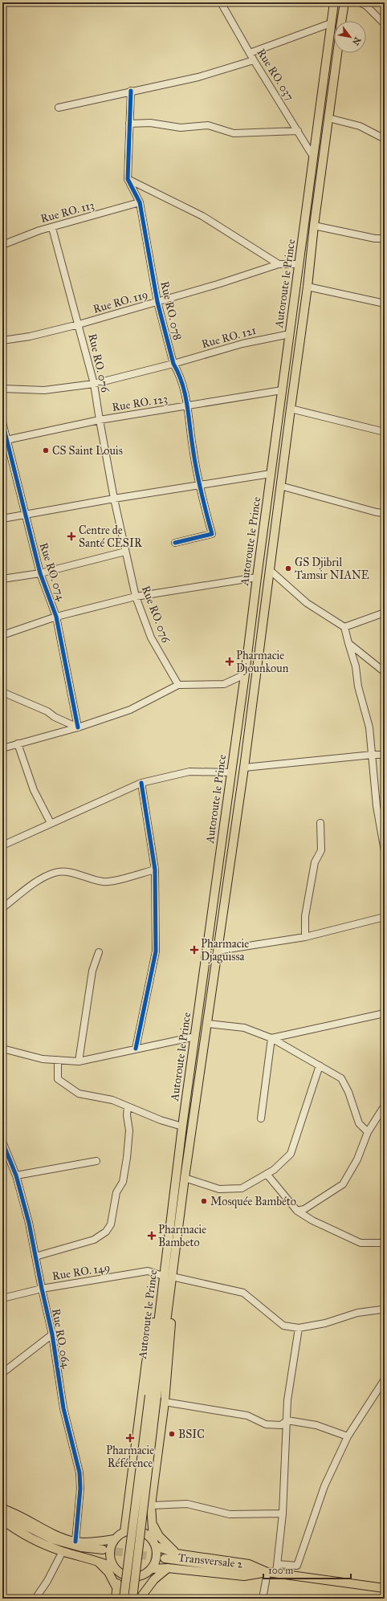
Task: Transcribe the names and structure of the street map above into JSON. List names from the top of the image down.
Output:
{
  "streets": {
    "main road": ["Autoroute le Prince", "Transversale 2"],
    "street": [
      "Rue RO. 037",
      "Rue RO. 113",
      "Rue RO. 119",
      "Rue RO. 078",
      "Rue RO. 121",
      "Rue RO. 076",
      "Rue RO. 123",
      "Rue RO. 074",
      "Rue RO. 149",
      "Rue RO. 064"
    ]
  },
  "crossings": [
    ["Rue RO. 037", "Autoroute le Prince"],
    ["Rue RO. 113", "Rue RO. 078"],
    ["Rue RO. 113", "Rue RO. 076"],
    ["Autoroute le Prince", "Rue RO. 119"],
    ["Autoroute le Prince", "Rue RO. 121"],
    ["Autoroute le Prince", "Rue RO. 123"],
    ["Autoroute le Prince", "Rue RO. 149"],
    ["Rue RO. 119", "Rue RO. 078"],
    ["Rue RO. 119", "Rue RO. 076"],
    ["Rue RO. 078", "Rue RO. 121"],
    ["Rue RO. 078", "Rue RO. 123"],
    ["Rue RO. 121", "Rue RO. 076"],
    ["Rue RO. 076", "Rue RO. 123"],
    ["Rue RO. 123", "Rue RO. 074"],
    ["Rue RO. 149", "Rue RO. 064"]
  ],
  "places": {
    "other": [
      "CS Saint Louis",
      "GS Djibril Tamsir NIANE",
      "Mosquée Bambéto",
      "BSIC"
    ],
    "health": [
      "Centre de Santé CESIR",
      "Pharmacie Djounkoun",
      "Pharmacie Djaguissa",
      "Pharmacie Bambeto",
      "Pharmacie Référence"
    ]
  },
  "scale_bar": "100 m",
  "north": "bottom right"
}
